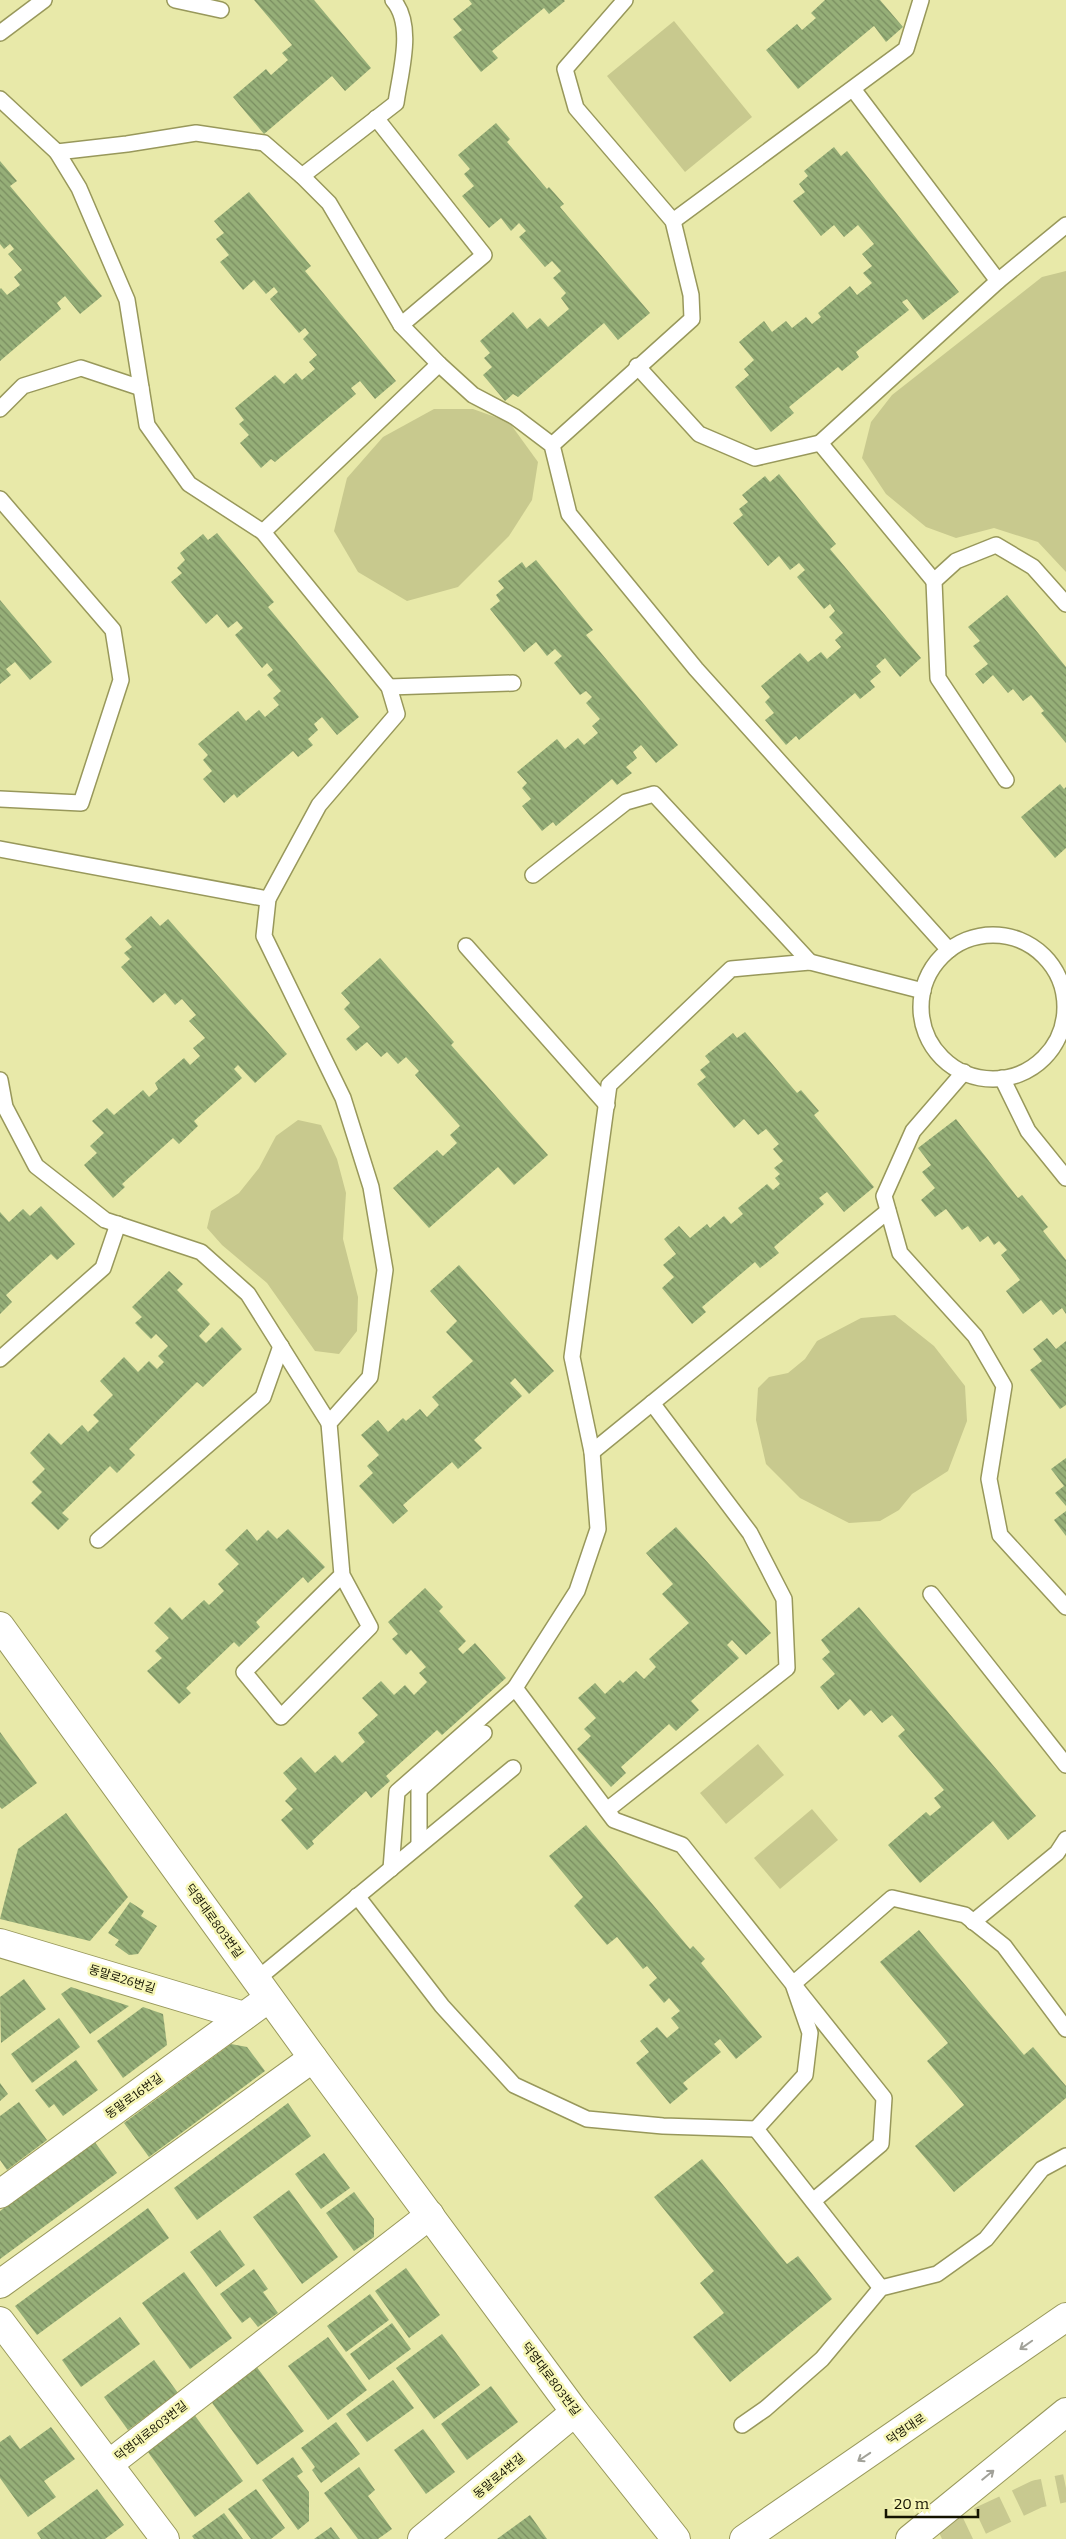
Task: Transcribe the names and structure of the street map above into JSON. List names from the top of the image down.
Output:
{
  "streets": {
    "street": [
      "덕영대로803번길",
      "동말로26번길",
      "동말로16번길",
      "덕영대로",
      "동말로4번길"
    ]
  },
  "crossings": [
    ["덕영대로803번길", "동말로16번길"],
    ["덕영대로803번길", "동말로4번길"],
    ["동말로26번길", "동말로16번길"]
  ],
  "scale_bar": "20 m"
}
